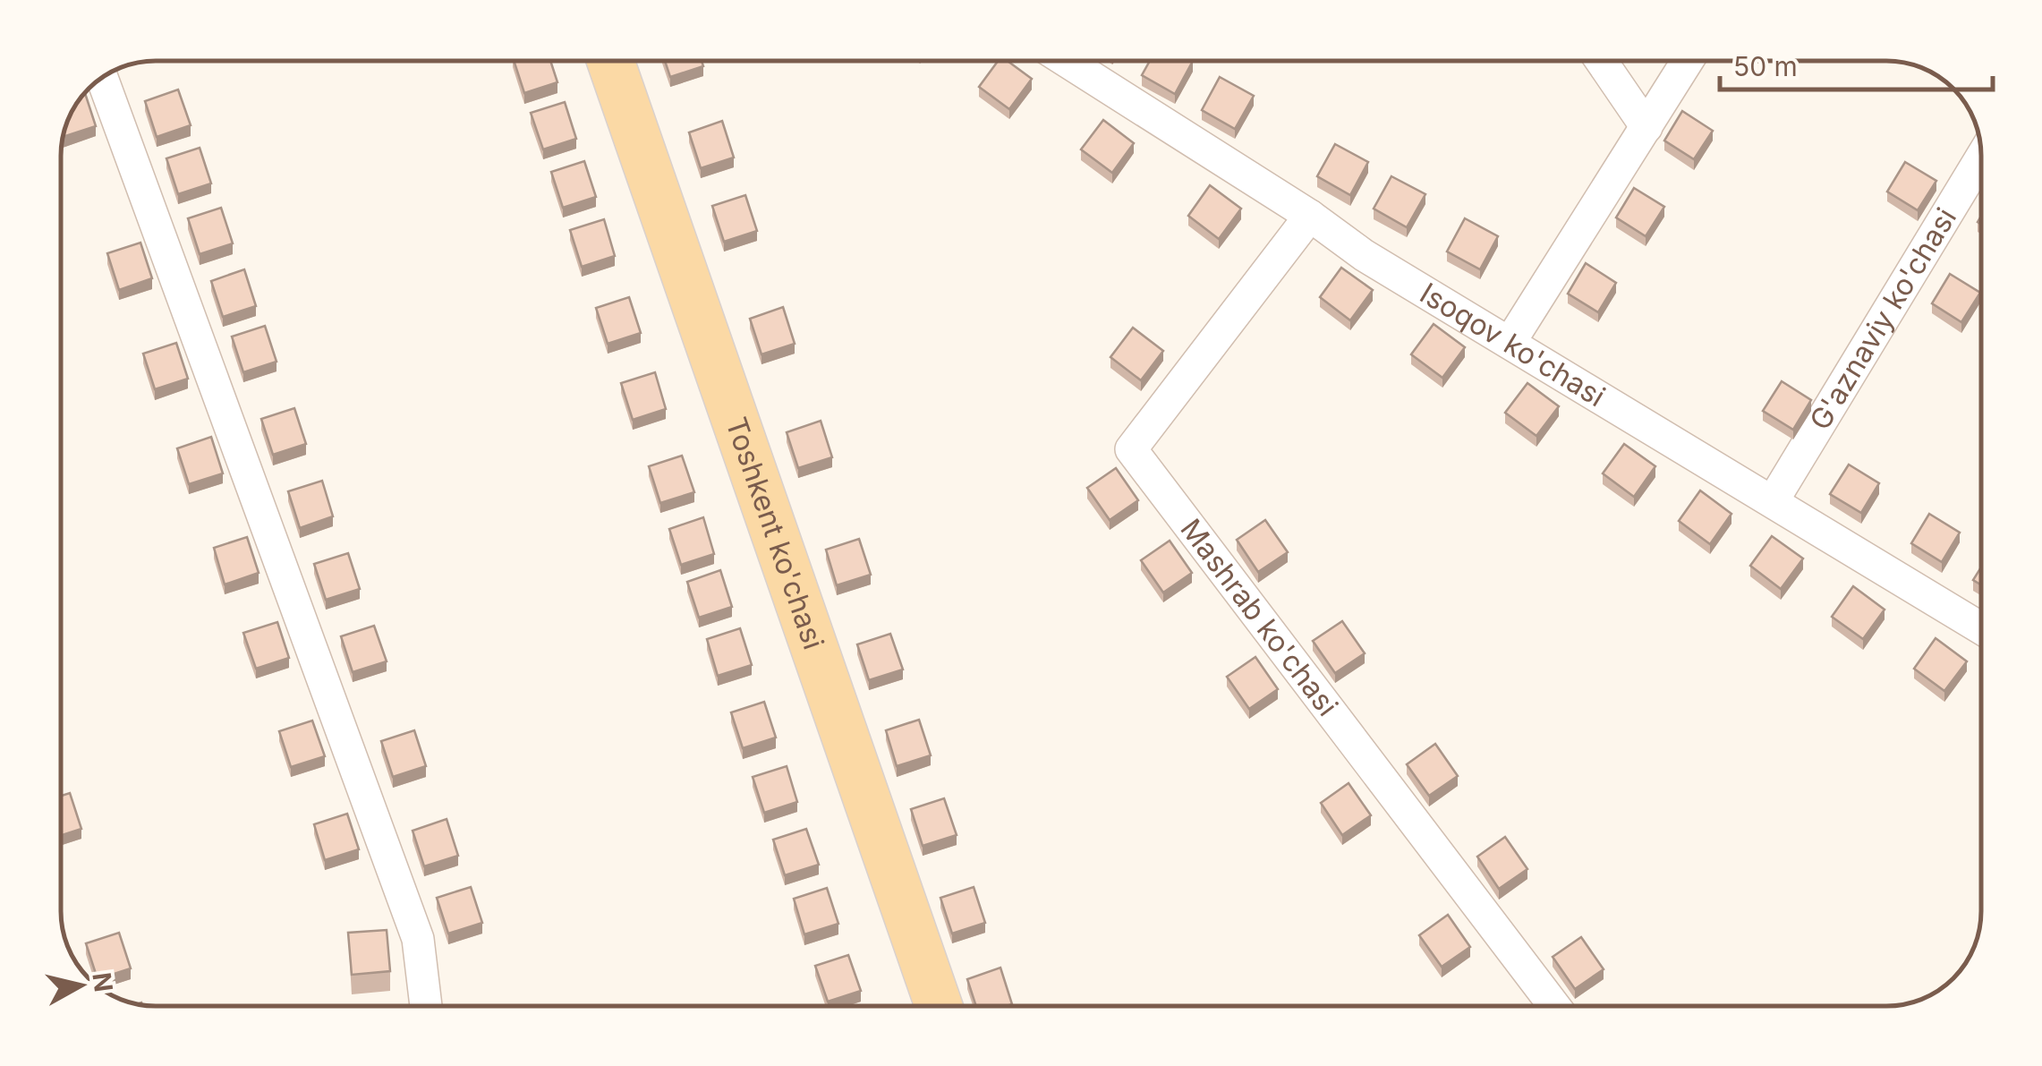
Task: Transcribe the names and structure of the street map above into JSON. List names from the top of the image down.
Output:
{
  "streets": {
    "main road": ["Toshkent ko'chasi"],
    "street": ["G'aznaviy ko'chasi", "Isoqov ko'chasi", "Mashrab ko'chasi"]
  },
  "crossings": [
    ["G'aznaviy ko'chasi", "Isoqov ko'chasi"],
    ["Isoqov ko'chasi", "Mashrab ko'chasi"]
  ],
  "scale_bar": "50 m",
  "north": "right"
}
